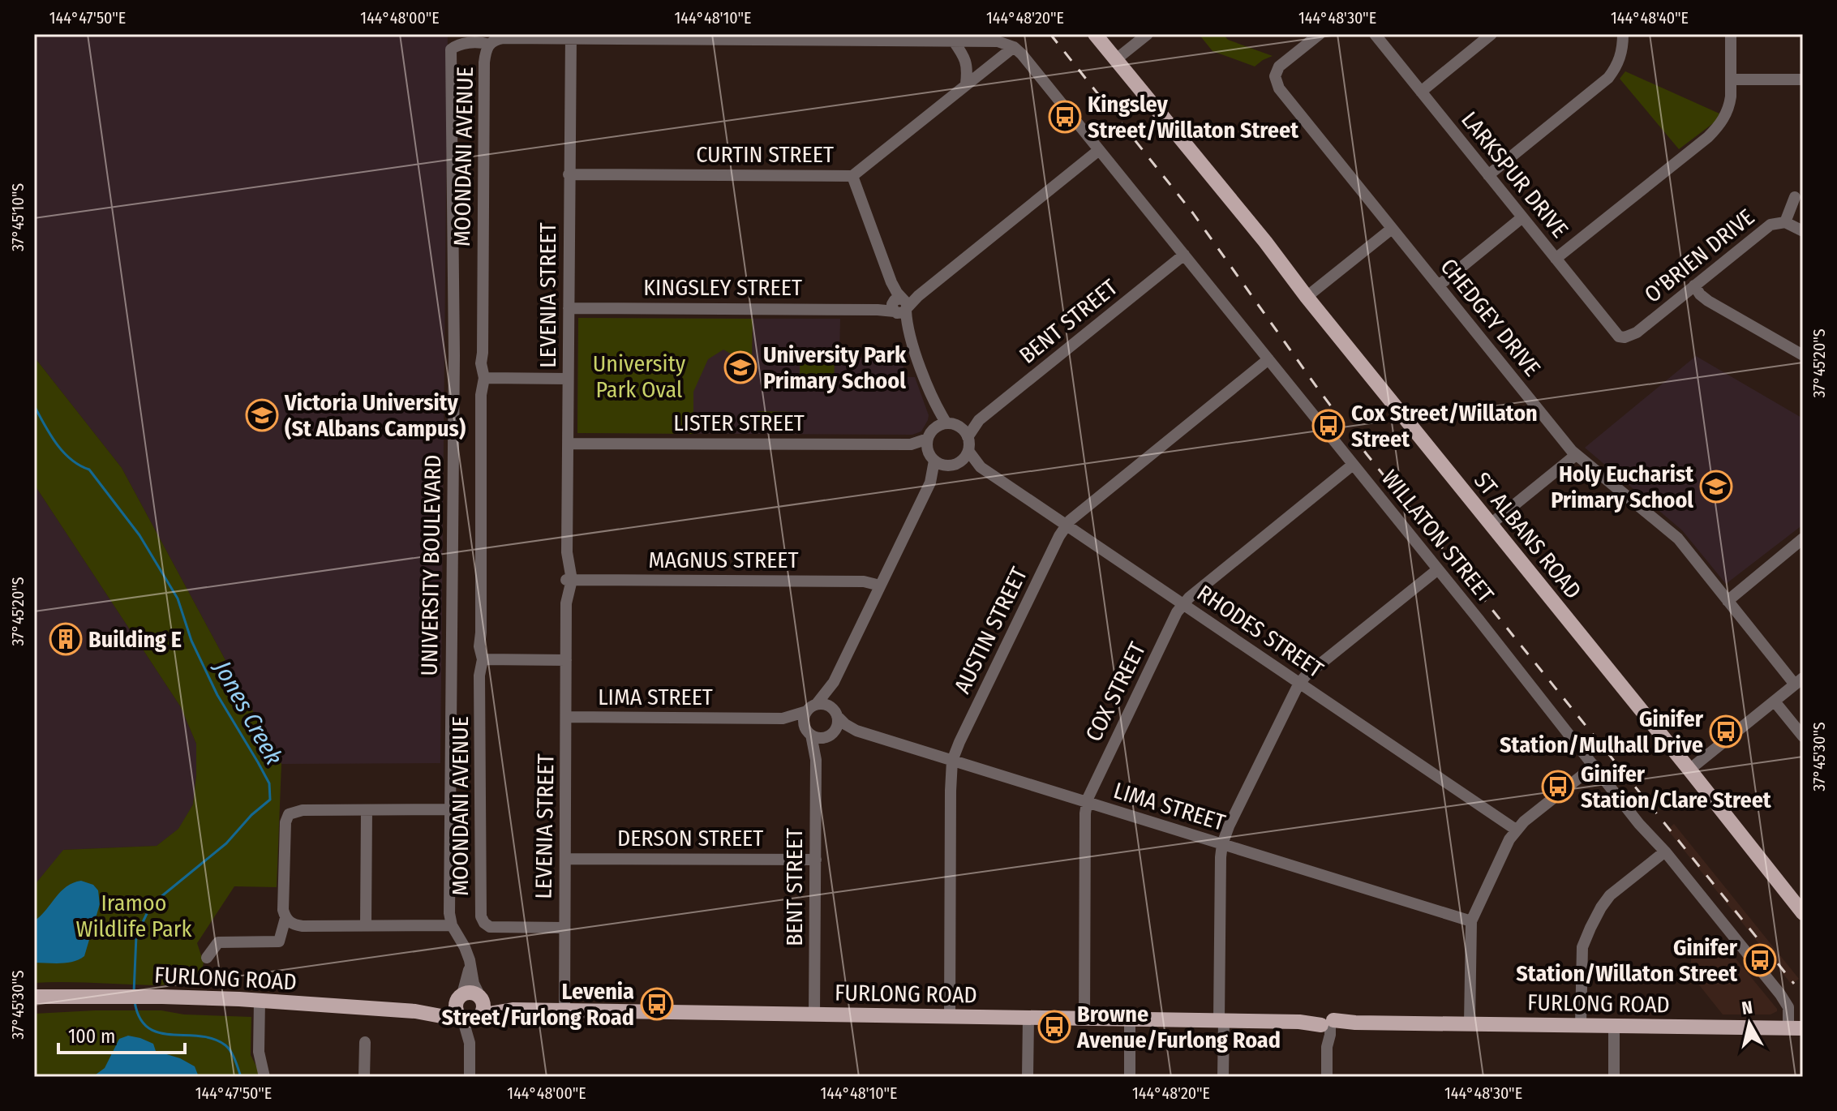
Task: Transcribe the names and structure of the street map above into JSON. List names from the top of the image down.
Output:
{
  "streets": {
    "main road": ["ST ALBANS ROAD", "FURLONG ROAD"],
    "street": [
      "CURTIN STREET",
      "MOONDANI AVENUE",
      "LARKSPUR DRIVE",
      "O'BRIEN DRIVE",
      "KINGSLEY STREET",
      "LEVENIA STREET",
      "CHEDGEY DRIVE",
      "BENT STREET",
      "LISTER STREET",
      "WILLATON STREET",
      "MAGNUS STREET",
      "UNIVERSITY BOULEVARD",
      "AUSTIN STREET",
      "RHODES STREET",
      "COX STREET",
      "LIMA STREET",
      "DERSON STREET"
    ]
  },
  "crossings": [
    ["CURTIN STREET", "MOONDANI AVENUE"],
    ["CURTIN STREET", "LEVENIA STREET"],
    ["CURTIN STREET", "WILLATON STREET"],
    ["MOONDANI AVENUE", "LEVENIA STREET"],
    ["MOONDANI AVENUE", "WILLATON STREET"],
    ["MOONDANI AVENUE", "UNIVERSITY BOULEVARD"],
    ["LARKSPUR DRIVE", "O'BRIEN DRIVE"],
    ["KINGSLEY STREET", "LEVENIA STREET"],
    ["KINGSLEY STREET", "WILLATON STREET"],
    ["LEVENIA STREET", "LISTER STREET"],
    ["LEVENIA STREET", "MAGNUS STREET"],
    ["LEVENIA STREET", "LIMA STREET"],
    ["LEVENIA STREET", "DERSON STREET"],
    ["LEVENIA STREET", "FURLONG ROAD"],
    ["BENT STREET", "LISTER STREET"],
    ["BENT STREET", "WILLATON STREET"],
    ["BENT STREET", "RHODES STREET"],
    ["BENT STREET", "LIMA STREET"],
    ["BENT STREET", "DERSON STREET"],
    ["BENT STREET", "FURLONG ROAD"],
    ["LISTER STREET", "RHODES STREET"],
    ["WILLATON STREET", "AUSTIN STREET"],
    ["WILLATON STREET", "COX STREET"],
    ["WILLATON STREET", "FURLONG ROAD"],
    ["UNIVERSITY BOULEVARD", "FURLONG ROAD"],
    ["AUSTIN STREET", "RHODES STREET"],
    ["AUSTIN STREET", "LIMA STREET"],
    ["AUSTIN STREET", "FURLONG ROAD"],
    ["RHODES STREET", "COX STREET"],
    ["COX STREET", "LIMA STREET"],
    ["COX STREET", "FURLONG ROAD"]
  ],
  "water": ["Jones Creek"],
  "parks": ["University Park Oval", "Iramoo Wildlife Park"],
  "places": {
    "bus stop": [
      "Kingsley Street/Willaton Street",
      "Cox Street/Willaton Street",
      "Ginifer Station/Mulhall Drive",
      "Ginifer Station/Clare Street",
      "Ginifer Station/Willaton Street",
      "Levenia Street/Furlong Road",
      "Browne Avenue/Furlong Road"
    ],
    "school or university": ["University Park Primary School", "Victoria University (St Albans Campus)", "Holy Eucharist Primary School"],
    "building": ["Building E"]
  },
  "scale_bar": "100 m",
  "north": "top",
  "coordinates": [
    "144°47'50\"E",
    "144°48'00\"E",
    "144°48'10\"E",
    "144°48'20\"E",
    "144°48'30\"E",
    "144°48'40\"E",
    "37°45'10\"S",
    "37°45'20\"S",
    "37°45'30\"S"
  ]
}
